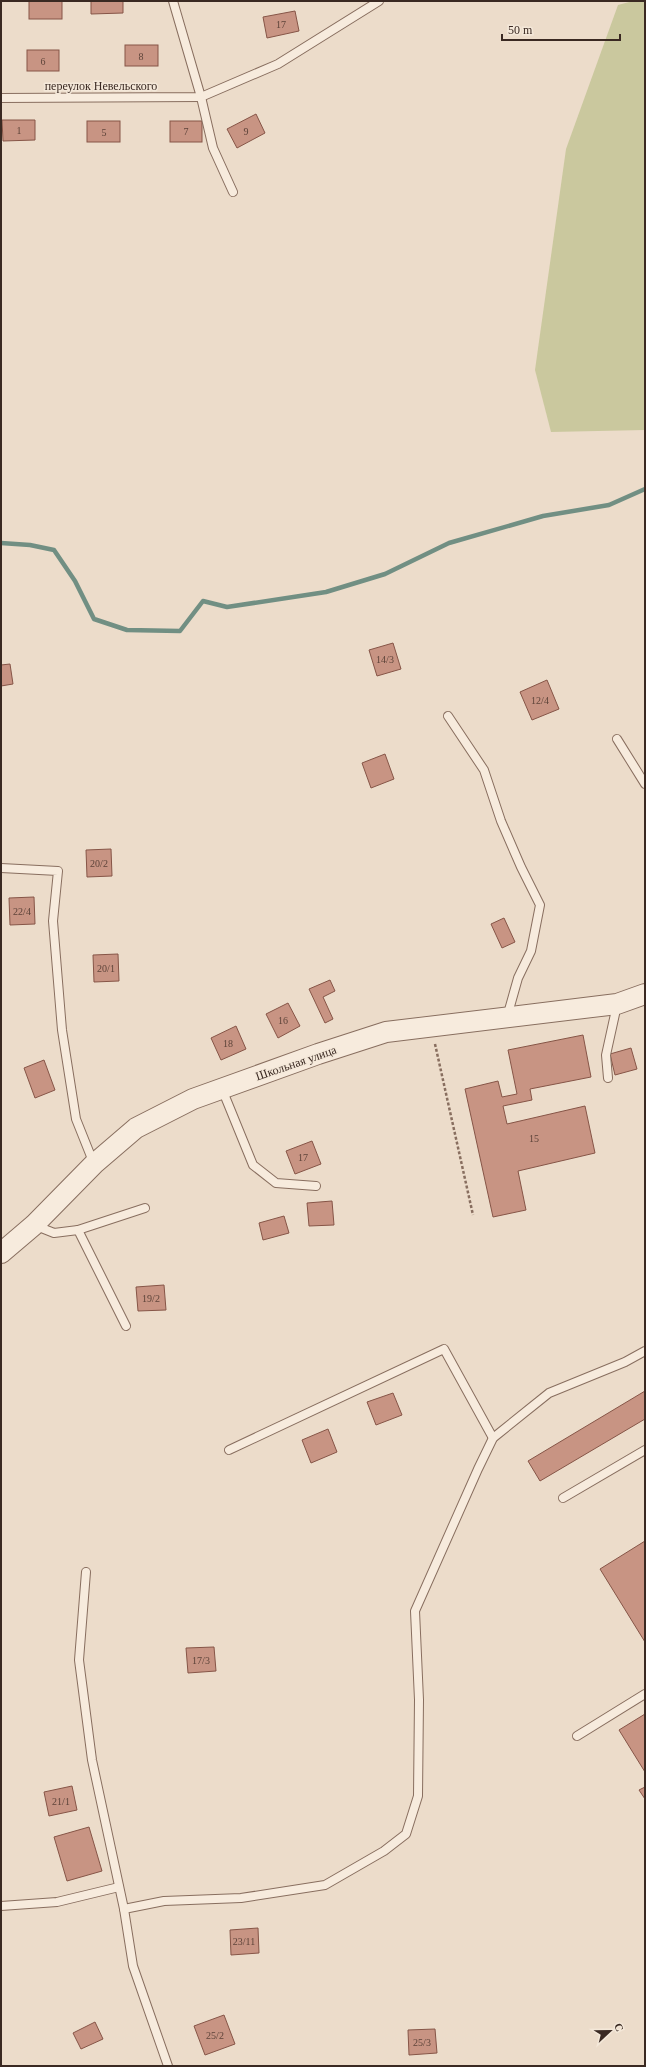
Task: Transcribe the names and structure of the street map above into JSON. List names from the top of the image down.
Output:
{
  "streets": {
    "street": ["Школьная улица"],
    "lane": ["переулок Невельского"]
  },
  "house_numbers": [
    "17",
    "8",
    "6",
    "1",
    "7",
    "9",
    "5",
    "14/3",
    "12/4",
    "20/2",
    "22/4",
    "20/1",
    "16",
    "18",
    "15",
    "17",
    "19/2",
    "17/3",
    "21/1",
    "23/11",
    "25/2",
    "25/3"
  ],
  "scale_bar": "50 m",
  "north": "right"
}
